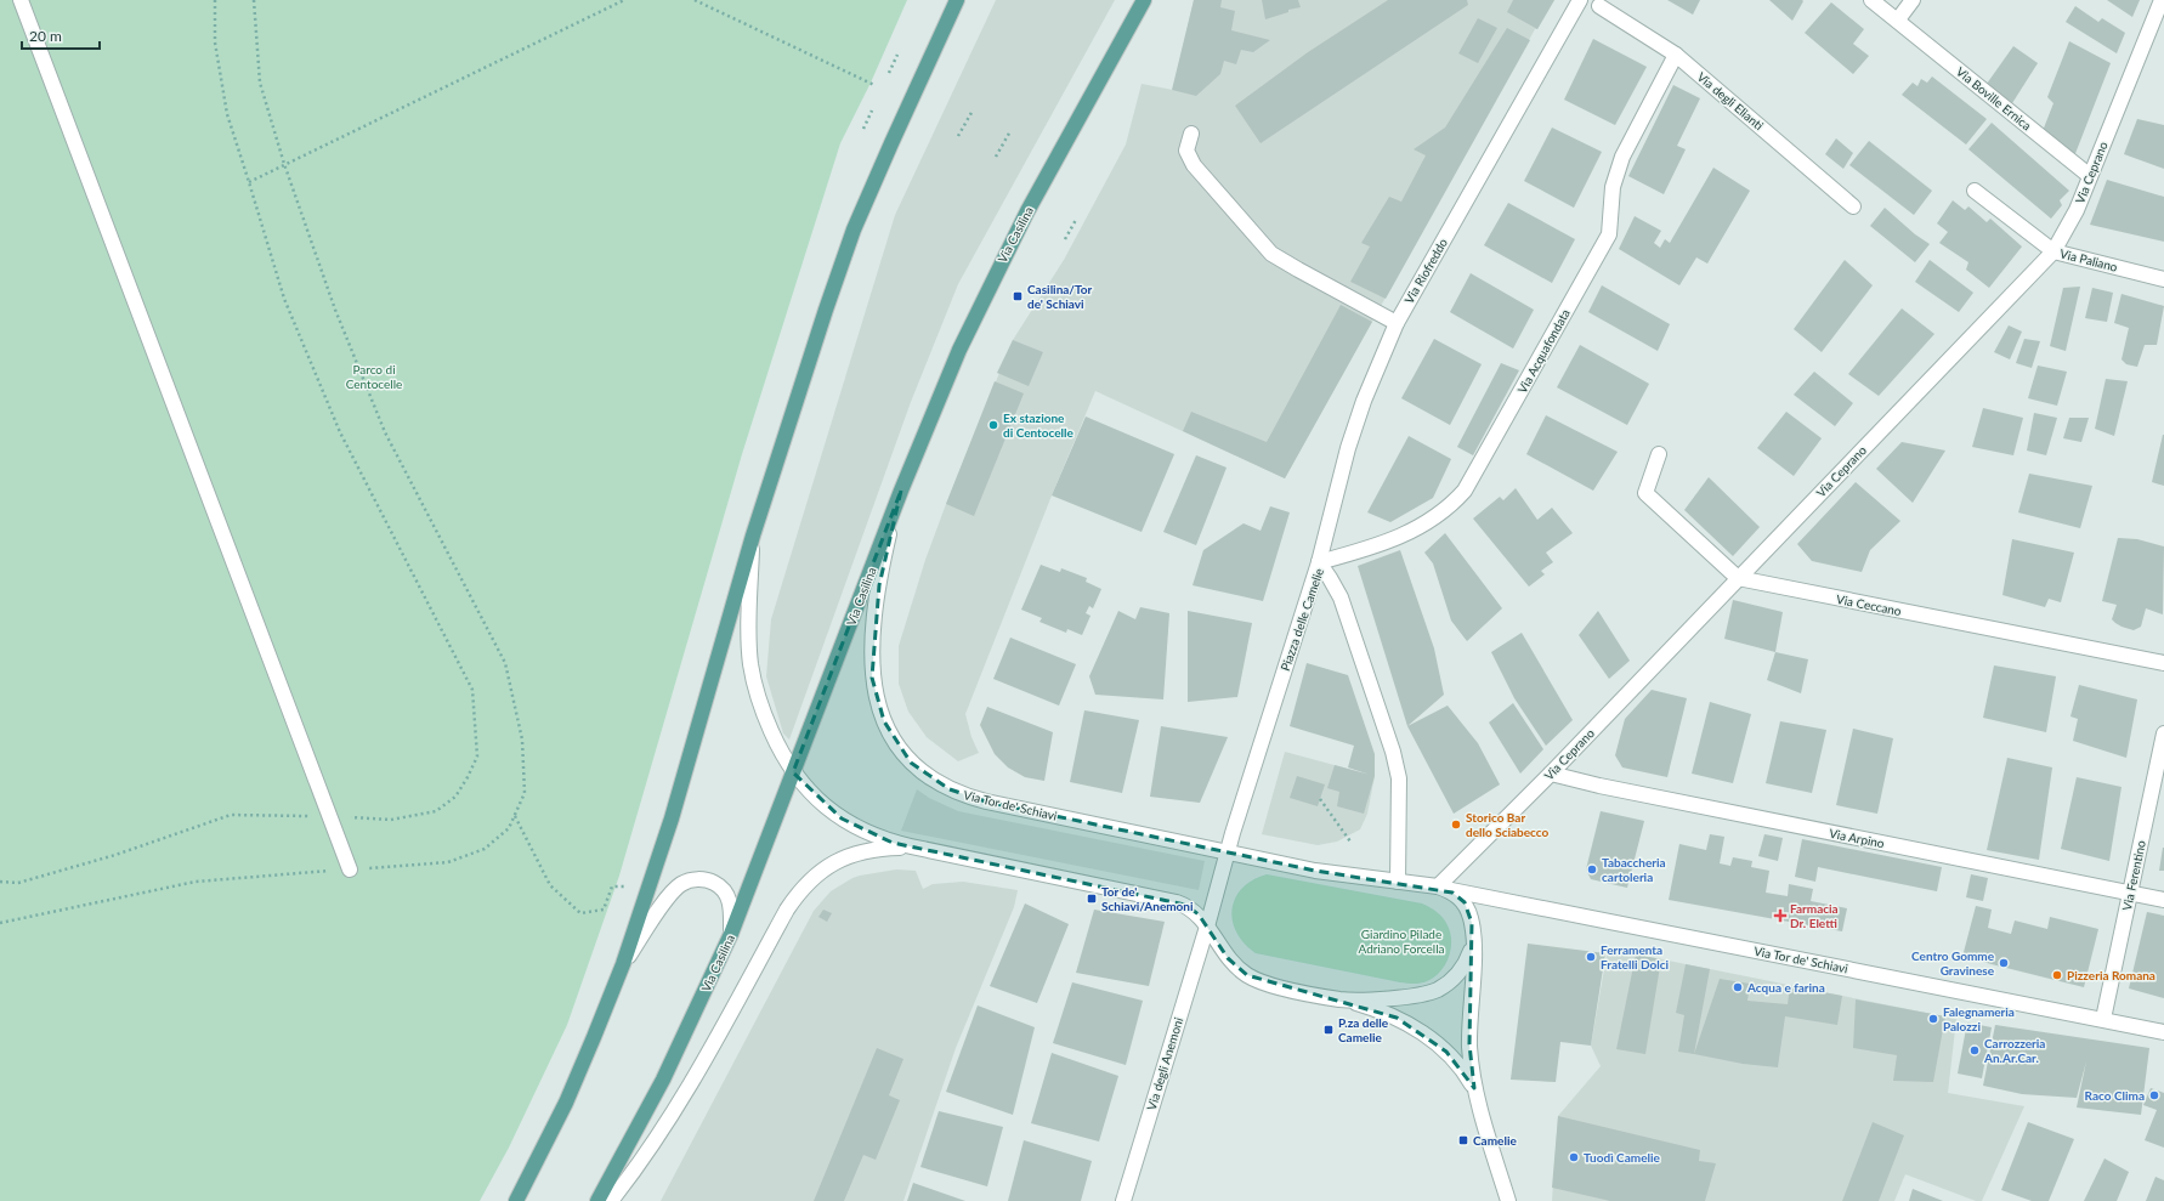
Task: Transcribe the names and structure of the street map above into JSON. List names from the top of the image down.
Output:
{
  "streets": {
    "main road": ["Via Casilina"],
    "street": [
      "Via Boville Ernica",
      "Via degli Elianti",
      "Via Ceprano",
      "Via Paliano",
      "Via Riofreddo",
      "Via Acquafondata",
      "Via Ceccano",
      "Piazza delle Camelie",
      "Via Tor de' Schiavi",
      "Via Arpino",
      "Via Ferentino",
      "Via degli Anemoni"
    ]
  },
  "crossings": [
    ["Via Boville Ernica", "Via Ceprano"],
    ["Via degli Elianti", "Via Acquafondata"],
    ["Via Ceprano", "Via Paliano"],
    ["Via Ceprano", "Via Ceccano"],
    ["Via Ceprano", "Via Tor de' Schiavi"],
    ["Via Ceprano", "Via Arpino"],
    ["Via Casilina", "Via Tor de' Schiavi"],
    ["Via Riofreddo", "Via Acquafondata"],
    ["Via Riofreddo", "Piazza delle Camelie"],
    ["Via Acquafondata", "Piazza delle Camelie"],
    ["Piazza delle Camelie", "Via Tor de' Schiavi"],
    ["Piazza delle Camelie", "Via degli Anemoni"],
    ["Via Tor de' Schiavi", "Via Ferentino"],
    ["Via Arpino", "Via Ferentino"]
  ],
  "parks": ["Parco di Centocelle", "Giardino Pilade Adriano Forcella"],
  "places": {
    "transit": [
      "Casilina/Tor de' Schiavi",
      "Tor de' Schiavi/Anemoni",
      "P.za delle Camelie",
      "Camelie"
    ],
    "other": [
      "Ex stazione di Centocelle",
      "Storico Bar dello Sciabecco",
      "Tabaccheria cartoleria",
      "Ferramenta Fratelli Dolci",
      "Centro Gomme Gravinese",
      "Pizzeria Romana",
      "Acqua e farina",
      "Falegnameria Palozzi",
      "Carrozzeria An.Ar.Car.",
      "Raco Clima",
      "Tuodì Camelie"
    ],
    "health": ["Farmacia Dr. Eletti"]
  },
  "scale_bar": "20 m"
}
